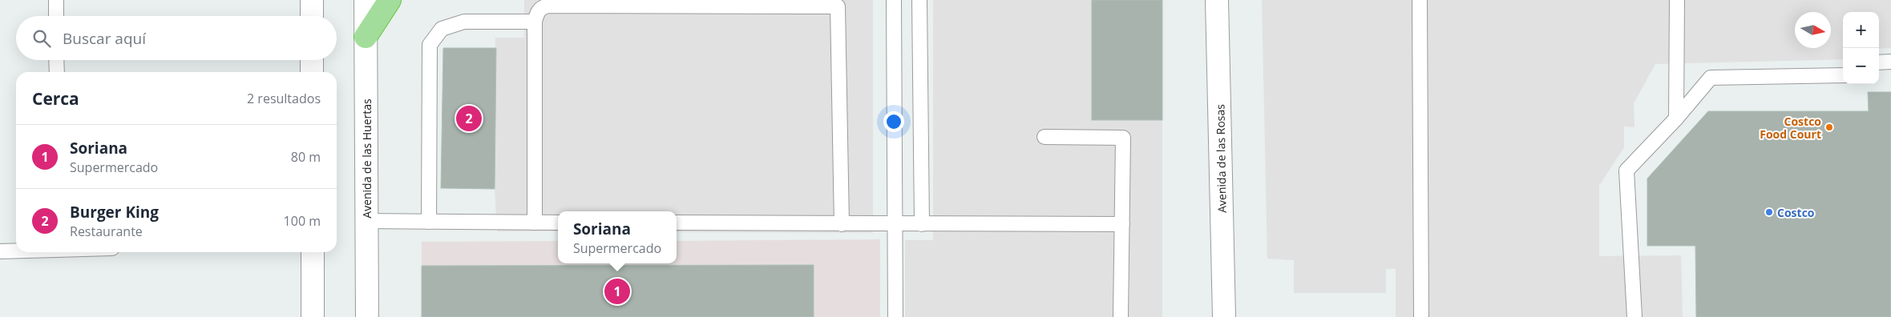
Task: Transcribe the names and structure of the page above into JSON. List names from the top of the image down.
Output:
{
  "streets": {
    "street": ["Avenida de las Huertas", "Avenida de las Rosas"]
  },
  "places": ["Costco Food Court", "Costco"],
  "north": "right",
  "page": {
    "map_buttons": ["+", "−"],
    "search": "Buscar aquí",
    "heading": ["Cerca", "2 resultados"],
    "pins": ["2", "1"],
    "list": [
      {
        "mark": "1",
        "name": "Soriana",
        "note": "Supermercado",
        "value": "80 m"
      },
      {
        "mark": "2",
        "name": "Burger King",
        "note": "Restaurante",
        "value": "100 m"
      }
    ],
    "popup": ["Soriana", "Supermercado"]
  }
}
